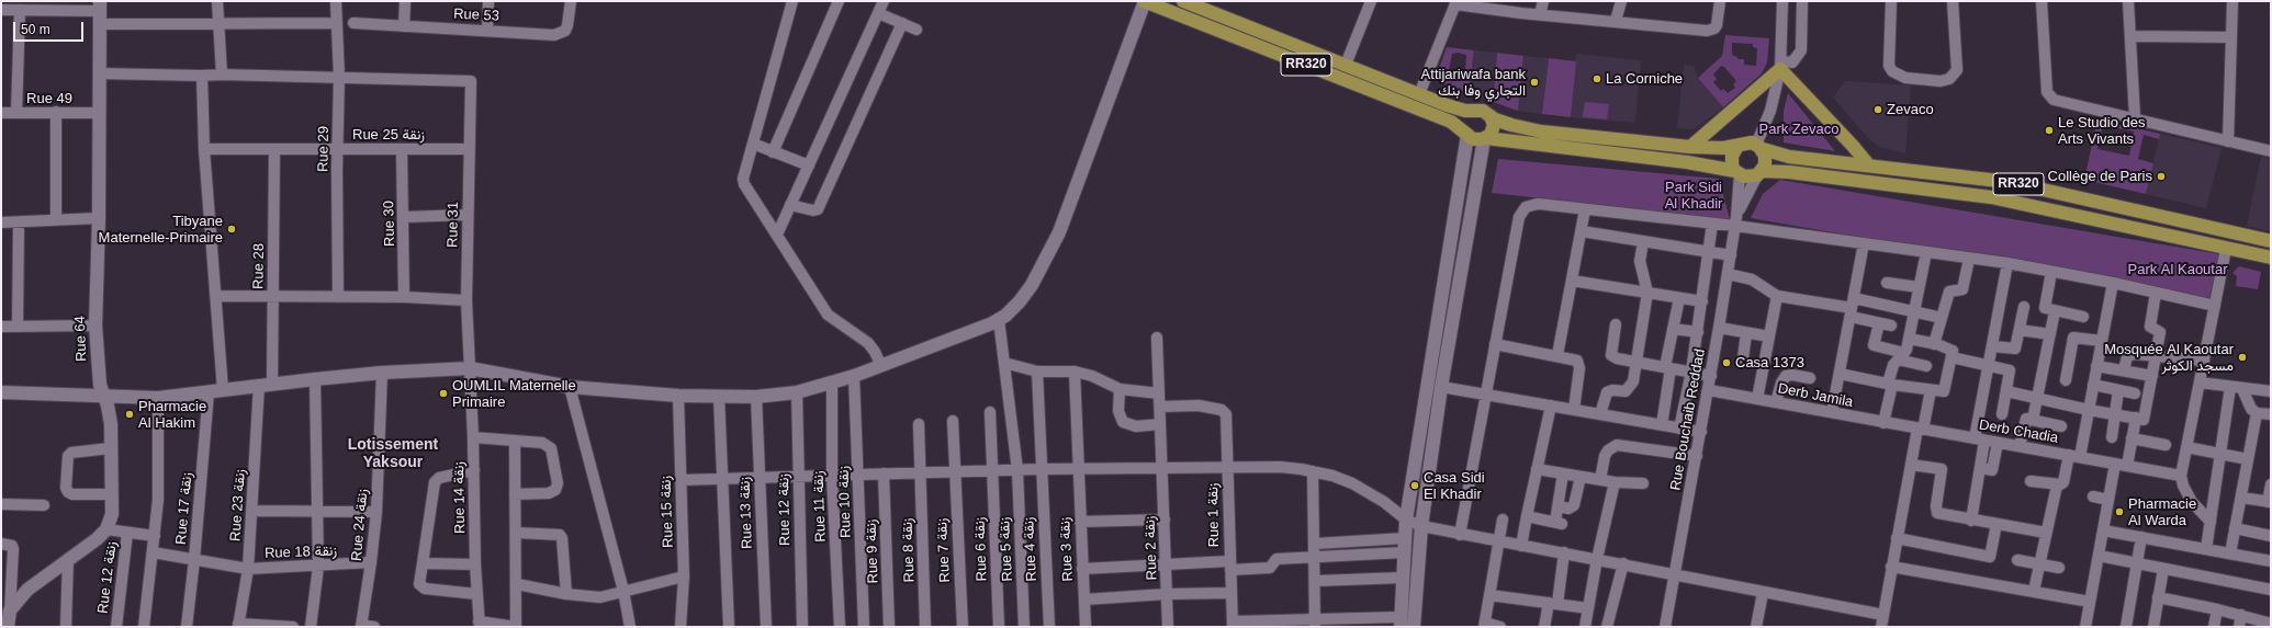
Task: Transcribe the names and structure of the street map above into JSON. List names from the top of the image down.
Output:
{
  "streets": {
    "main road": ["RR320"],
    "street": [
      "Rue 53",
      "Rue 49",
      "Rue 25 زنقة",
      "Rue 29",
      "Rue 30",
      "Rue 31",
      "Rue 28",
      "Rue 64",
      "Derb Jamila",
      "Rue Bouchaib Reddad",
      "Derb Chadia",
      "Rue 14 زنقة",
      "Rue 10 زنقة",
      "Rue 23 زنقة",
      "Rue 11 زنقة",
      "Rue 17 زنقة",
      "Rue 12 زنقة",
      "Rue 15 زنقة",
      "Rue 13 زنقة",
      "Rue 1 زنقة",
      "Rue 24 زنقة",
      "Rue 2 زنقة",
      "Rue 6 زنقة",
      "Rue 5 زنقة",
      "Rue 4 زنقة",
      "Rue 3 زنقة",
      "Rue 8 زنقة",
      "Rue 7 زنقة",
      "Rue 9 زنقة",
      "Rue 18 زنقة"
    ]
  },
  "crossings": [
    ["RR320", "Rue Bouchaib Reddad"],
    ["Rue 49", "Rue 64"],
    ["Rue 25 زنقة", "Rue 29"],
    ["Rue 25 زنقة", "Rue 30"],
    ["Rue 25 زنقة", "Rue 31"],
    ["Rue 25 زنقة", "Rue 28"],
    ["Rue 29", "Rue 31"],
    ["Rue 31", "Rue 14 زنقة"],
    ["Rue 28", "Rue 23 زنقة"],
    ["Derb Jamila", "Rue Bouchaib Reddad"],
    ["Derb Jamila", "Derb Chadia"],
    ["Rue 10 زنقة", "Rue 1 زنقة"],
    ["Rue 23 زنقة", "Rue 18 زنقة"],
    ["Rue 11 زنقة", "Rue 1 زنقة"],
    ["Rue 17 زنقة", "Rue 18 زنقة"],
    ["Rue 12 زنقة", "Rue 1 زنقة"],
    ["Rue 15 زنقة", "Rue 1 زنقة"],
    ["Rue 13 زنقة", "Rue 1 زنقة"],
    ["Rue 1 زنقة", "Rue 2 زنقة"],
    ["Rue 1 زنقة", "Rue 6 زنقة"],
    ["Rue 1 زنقة", "Rue 5 زنقة"],
    ["Rue 1 زنقة", "Rue 4 زنقة"],
    ["Rue 1 زنقة", "Rue 3 زنقة"],
    ["Rue 1 زنقة", "Rue 8 زنقة"],
    ["Rue 1 زنقة", "Rue 7 زنقة"],
    ["Rue 1 زنقة", "Rue 9 زنقة"],
    ["Rue 24 زنقة", "Rue 18 زنقة"]
  ],
  "districts": ["Lotissement Yaksour"],
  "parks": ["Park Zevaco", "Park Sidi Al Khadir", "Park Al Kaoutar"],
  "places": [
    "La Corniche",
    "Attijariwafa bank التجاري وفا بنك",
    "Zevaco",
    "Le Studio des Arts Vivants",
    "Collège de Paris",
    "Tibyane Maternelle-Primaire",
    "Mosquée Al Kaoutar مسجد الكوثر",
    "Casa 1373",
    "OUMLIL Maternelle Primaire",
    "Pharmacie Al Hakim",
    "Casa Sidi El Khadir",
    "Pharmacie Al Warda"
  ],
  "scale_bar": "50 m"
}
